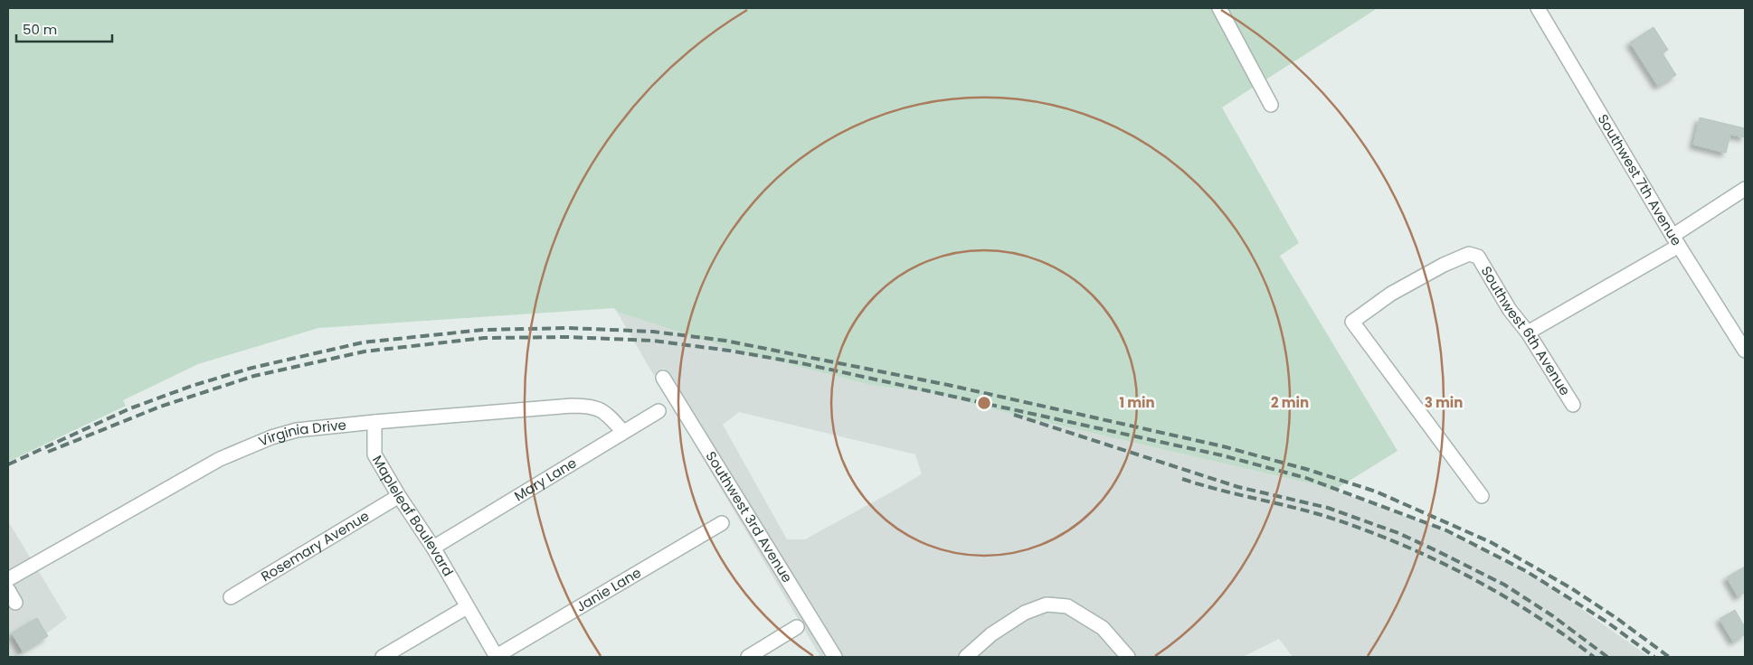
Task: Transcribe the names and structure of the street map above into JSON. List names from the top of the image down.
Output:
{
  "streets": {
    "street": [
      "Southwest 7th Avenue",
      "Southwest 6th Avenue",
      "Virginia Drive",
      "Mary Lane",
      "Mapleleaf Boulevard",
      "Southwest 3rd Avenue",
      "Rosemary Avenue",
      "Janie Lane"
    ]
  },
  "crossings": [
    ["Virginia Drive", "Mary Lane"],
    ["Virginia Drive", "Mapleleaf Boulevard"],
    ["Mary Lane", "Mapleleaf Boulevard"],
    ["Mapleleaf Boulevard", "Rosemary Avenue"],
    ["Mapleleaf Boulevard", "Janie Lane"]
  ],
  "scale_bar": "50 m",
  "rings": ["1 min", "2 min", "3 min"]
}
